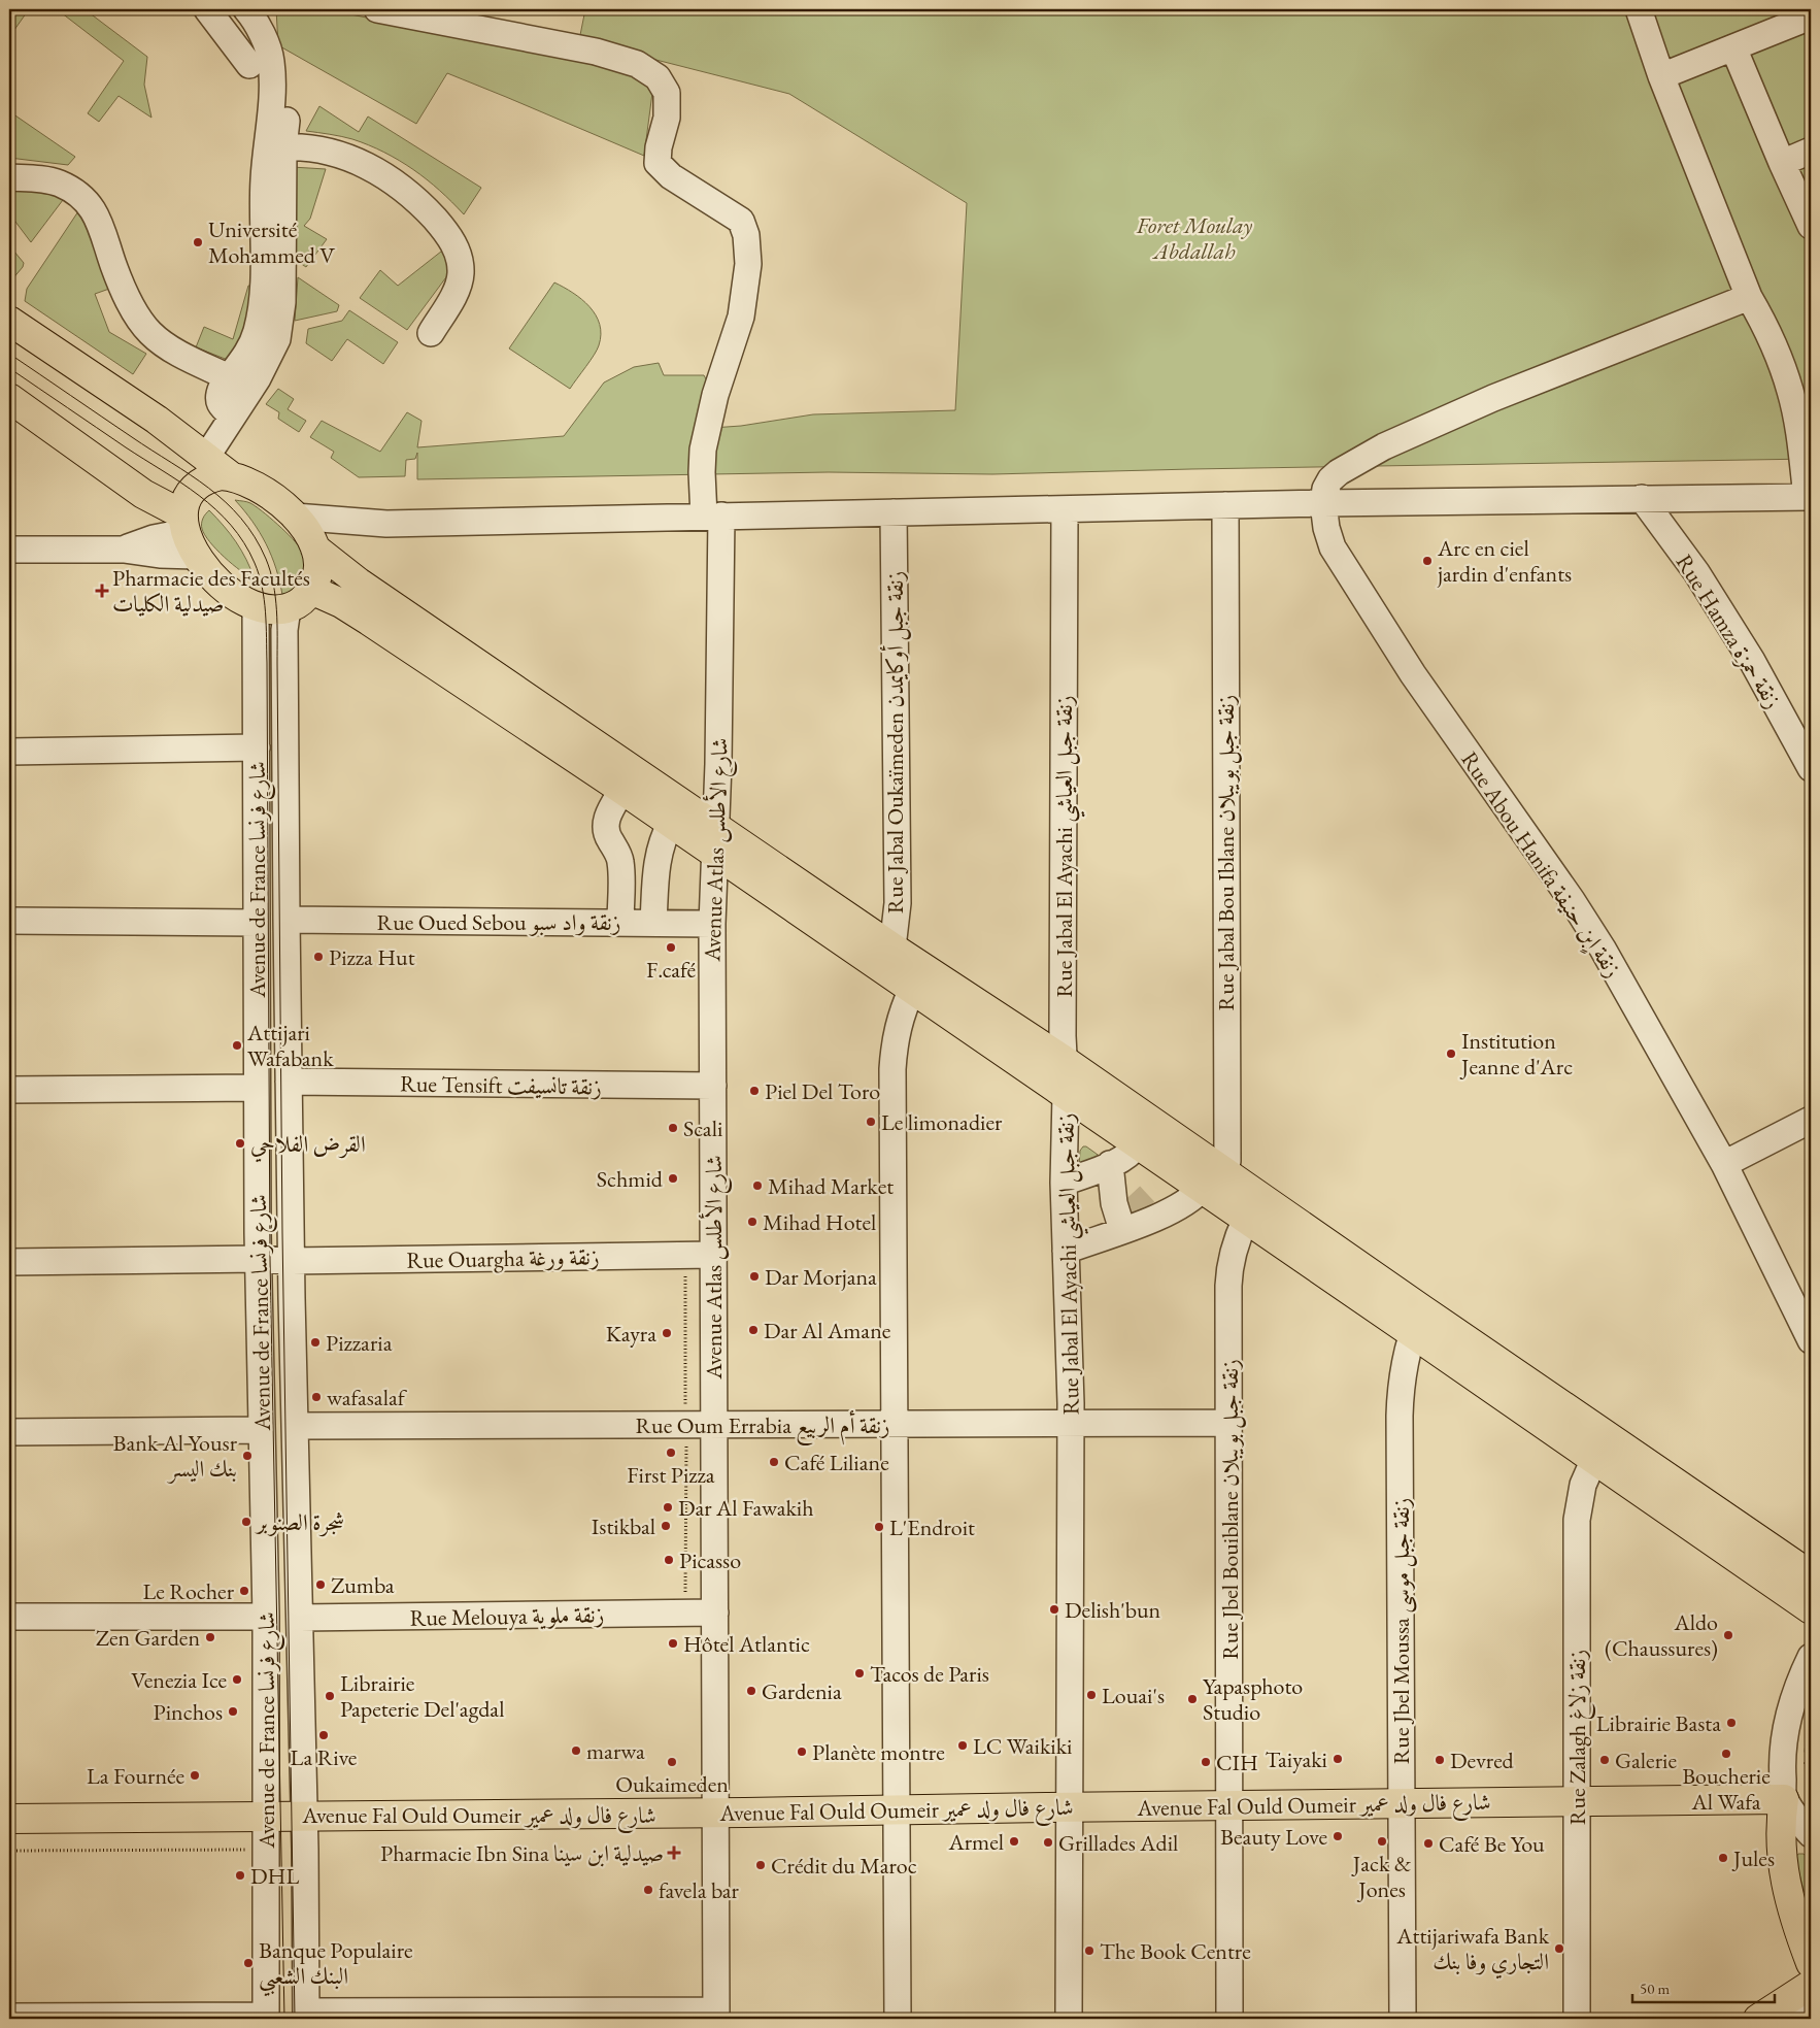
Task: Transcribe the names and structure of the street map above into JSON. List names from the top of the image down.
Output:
{
  "streets": {
    "main road": ["Avenue Fal Ould Oumeir شارع فال ولد عمير"],
    "street": [
      "Rue Hamza زنقة حمزة",
      "Rue Jabal Oukaïmeden زنقة جبل أوكايمدن",
      "Rue Jabal El Ayachi زنقة جبل العياشي",
      "Avenue Atlas شارع الأطلس",
      "Rue Jabal Bou Iblane زنقة جبل بويبلان",
      "Rue Abou Hanifa زنقة اٍبن حنيفة",
      "Avenue de France شارع فرنسا",
      "Rue Oued Sebou زنقة واد سبو",
      "Rue Tensift زنقة تانسيفت",
      "Rue Ouargha زنقة ورغة",
      "Rue Oum Errabia زنقة أم الربيع",
      "Rue Jbel Bouiblane زنقة جبل بويبلان",
      "Rue Melouya زنقة ملوية",
      "Rue Jbel Moussa زنقة جبل موسى",
      "Rue Zalagh زنقة زلاغ"
    ]
  },
  "crossings": [
    ["Rue Jabal El Ayachi زنقة جبل العياشي", "Rue Oum Errabia زنقة أم الربيع"],
    ["Rue Jabal El Ayachi زنقة جبل العياشي", "Avenue Fal Ould Oumeir شارع فال ولد عمير"],
    ["Avenue Atlas شارع الأطلس", "Rue Oued Sebou زنقة واد سبو"],
    ["Avenue Atlas شارع الأطلس", "Rue Tensift زنقة تانسيفت"],
    ["Avenue Atlas شارع الأطلس", "Rue Ouargha زنقة ورغة"],
    ["Avenue Atlas شارع الأطلس", "Rue Oum Errabia زنقة أم الربيع"],
    ["Avenue Atlas شارع الأطلس", "Rue Melouya زنقة ملوية"],
    ["Avenue Atlas شارع الأطلس", "Avenue Fal Ould Oumeir شارع فال ولد عمير"],
    ["Avenue de France شارع فرنسا", "Rue Oued Sebou زنقة واد سبو"],
    ["Avenue de France شارع فرنسا", "Rue Tensift زنقة تانسيفت"],
    ["Avenue de France شارع فرنسا", "Rue Ouargha زنقة ورغة"],
    ["Avenue de France شارع فرنسا", "Rue Oum Errabia زنقة أم الربيع"],
    ["Avenue de France شارع فرنسا", "Rue Melouya زنقة ملوية"],
    ["Avenue de France شارع فرنسا", "Avenue Fal Ould Oumeir شارع فال ولد عمير"],
    ["Rue Oum Errabia زنقة أم الربيع", "Rue Jbel Bouiblane زنقة جبل بويبلان"],
    ["Rue Jbel Bouiblane زنقة جبل بويبلان", "Avenue Fal Ould Oumeir شارع فال ولد عمير"],
    ["Rue Jbel Moussa زنقة جبل موسى", "Avenue Fal Ould Oumeir شارع فال ولد عمير"],
    ["Rue Zalagh زنقة زلاغ", "Avenue Fal Ould Oumeir شارع فال ولد عمير"]
  ],
  "parks": ["Foret Moulay Abdallah"],
  "places": {
    "other": [
      "Université Mohammed V",
      "Arc en ciel jardin d'enfants",
      "F.café",
      "Pizza Hut",
      "Attijari Wafabank",
      "Institution Jeanne d'Arc",
      "Piel Del Toro",
      "Le limonadier",
      "Scali",
      "القرض الفلاحي",
      "Schmid",
      "Mihad Market",
      "Mihad Hotel",
      "Dar Morjana",
      "Dar Al Amane",
      "Kayra",
      "Pizzaria",
      "wafasalaf",
      "First Pizza",
      "Bank Al Yousr بنك اليسر",
      "Café Liliane",
      "Dar Al Fawakih",
      "شجرة الصنوبر",
      "Istikbal",
      "L'Endroit",
      "Picasso",
      "Zumba",
      "Le Rocher",
      "Delish'bun",
      "Aldo (Chaussures)",
      "Zen Garden",
      "Hôtel Atlantic",
      "Tacos de Paris",
      "Venezia Ice",
      "Gardenia",
      "Louai's",
      "Librairie Papeterie Del'agdal",
      "Yapasphoto Studio",
      "Pinchos",
      "Librairie Basta",
      "La Rive",
      "LC Waikiki",
      "marwa",
      "Planète montre",
      "Boucherie Al Wafa",
      "Taiyaki",
      "Devred",
      "Galerie",
      "Oukaimeden",
      "CIH",
      "La Fournée",
      "Beauty Love",
      "Armel",
      "Jack & Jones",
      "Grillades Adil",
      "Café Be You",
      "Jules",
      "Crédit du Maroc",
      "DHL",
      "favela bar",
      "Attijariwafa Bank التجاري وفا بنك",
      "The Book Centre",
      "Banque Populaire البنك الشعبي"
    ],
    "health": ["Pharmacie des Facultés صيدلية الكليات", "Pharmacie Ibn Sina صيدلية ابن سينا"]
  },
  "scale_bar": "50 m"
}
